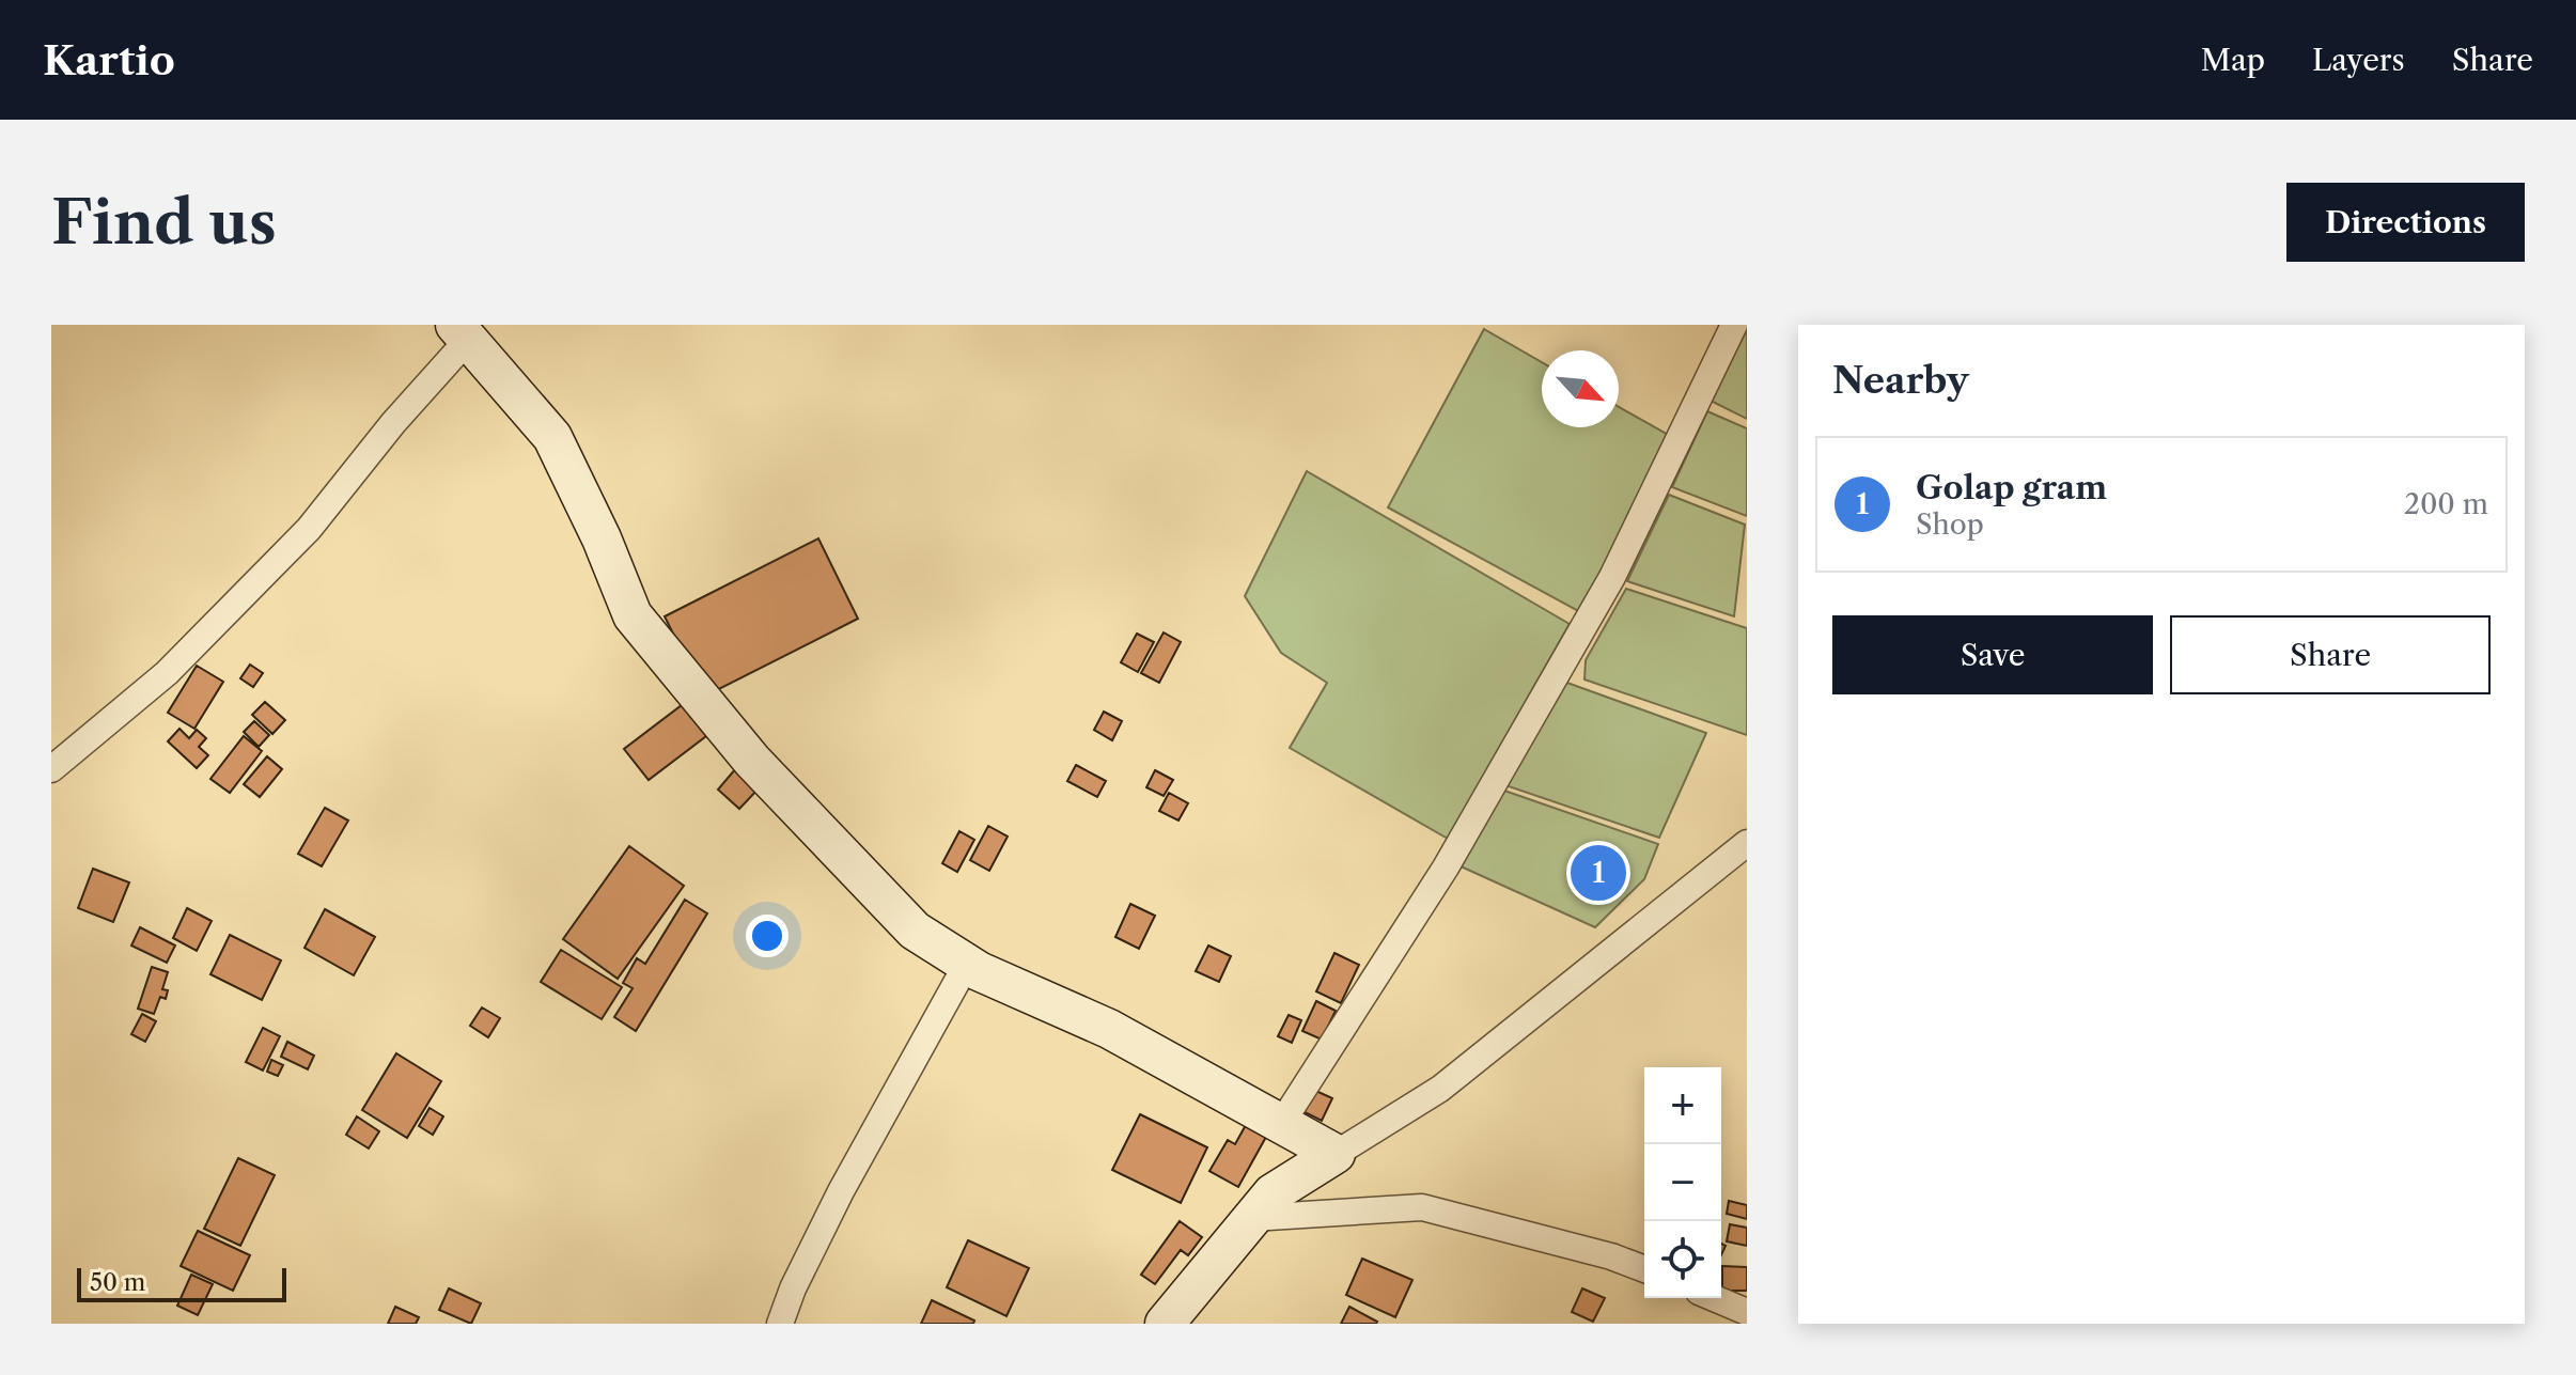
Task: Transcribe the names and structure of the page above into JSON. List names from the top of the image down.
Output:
{
  "scale_bar": "50 m",
  "north": "bottom right",
  "page": {
    "header": "Kartio",
    "nav": ["Map", "Layers", "Share"],
    "buttons": [
      "Directions",
      ["Save", "Share"]
    ],
    "title": "Find us",
    "heading": "Nearby",
    "list": [
      {
        "mark": "1",
        "name": "Golap gram",
        "note": "Shop",
        "value": "200 m"
      }
    ],
    "pins": "1",
    "map_buttons": ["+", "−"],
    "scale": "50 m"
  }
}
